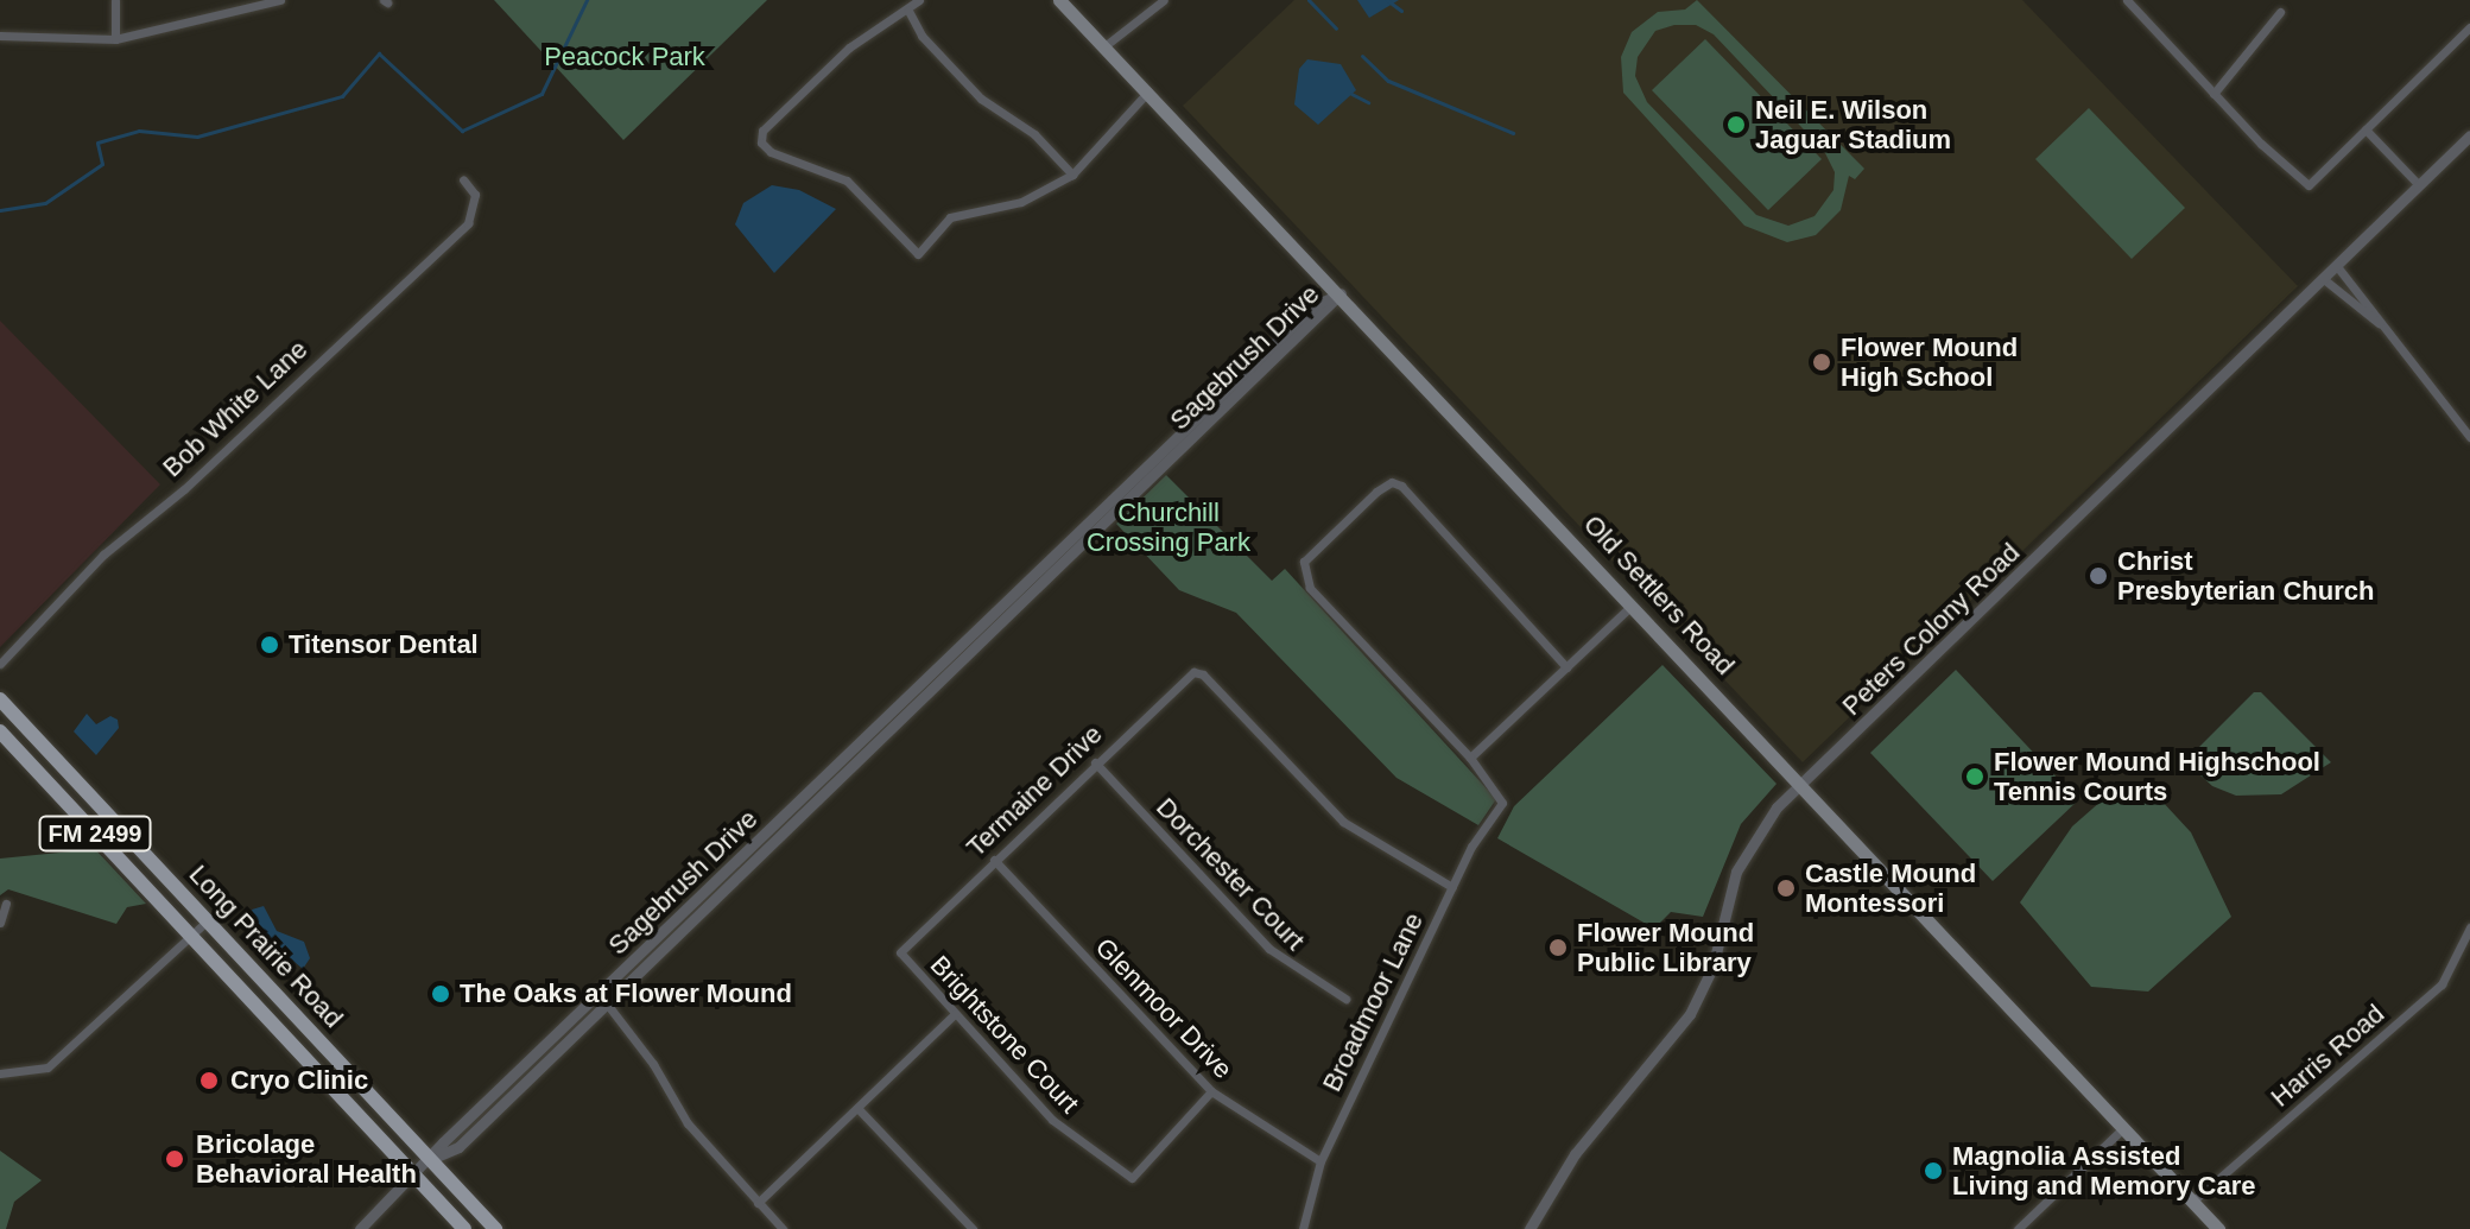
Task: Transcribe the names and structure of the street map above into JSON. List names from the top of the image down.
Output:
{
  "streets": {
    "main road": ["Old Settlers Road", "FM 2499", "Long Prairie Road"],
    "street": [
      "Sagebrush Drive",
      "Bob White Lane",
      "Peters Colony Road",
      "Termaine Drive",
      "Dorchester Court",
      "Broadmoor Lane",
      "Glenmoor Drive",
      "Brightstone Court",
      "Harris Road"
    ]
  },
  "crossings": [
    ["Sagebrush Drive", "Old Settlers Road"],
    ["Sagebrush Drive", "Long Prairie Road"],
    ["Old Settlers Road", "Peters Colony Road"],
    ["Old Settlers Road", "Harris Road"],
    ["Termaine Drive", "Dorchester Court"],
    ["Termaine Drive", "Broadmoor Lane"],
    ["Termaine Drive", "Glenmoor Drive"],
    ["Termaine Drive", "Brightstone Court"],
    ["Broadmoor Lane", "Glenmoor Drive"],
    ["Glenmoor Drive", "Brightstone Court"]
  ],
  "parks": ["Peacock Park", "Churchill Crossing Park"],
  "places": [
    "Neil E. Wilson Jaguar Stadium",
    "Flower Mound High School",
    "Christ Presbyterian Church",
    "Titensor Dental",
    "Flower Mound Highschool Tennis Courts",
    "Castle Mound Montessori",
    "Flower Mound Public Library",
    "The Oaks at Flower Mound",
    "Cryo Clinic",
    "Bricolage Behavioral Health",
    "Magnolia Assisted Living and Memory Care"
  ]
}
